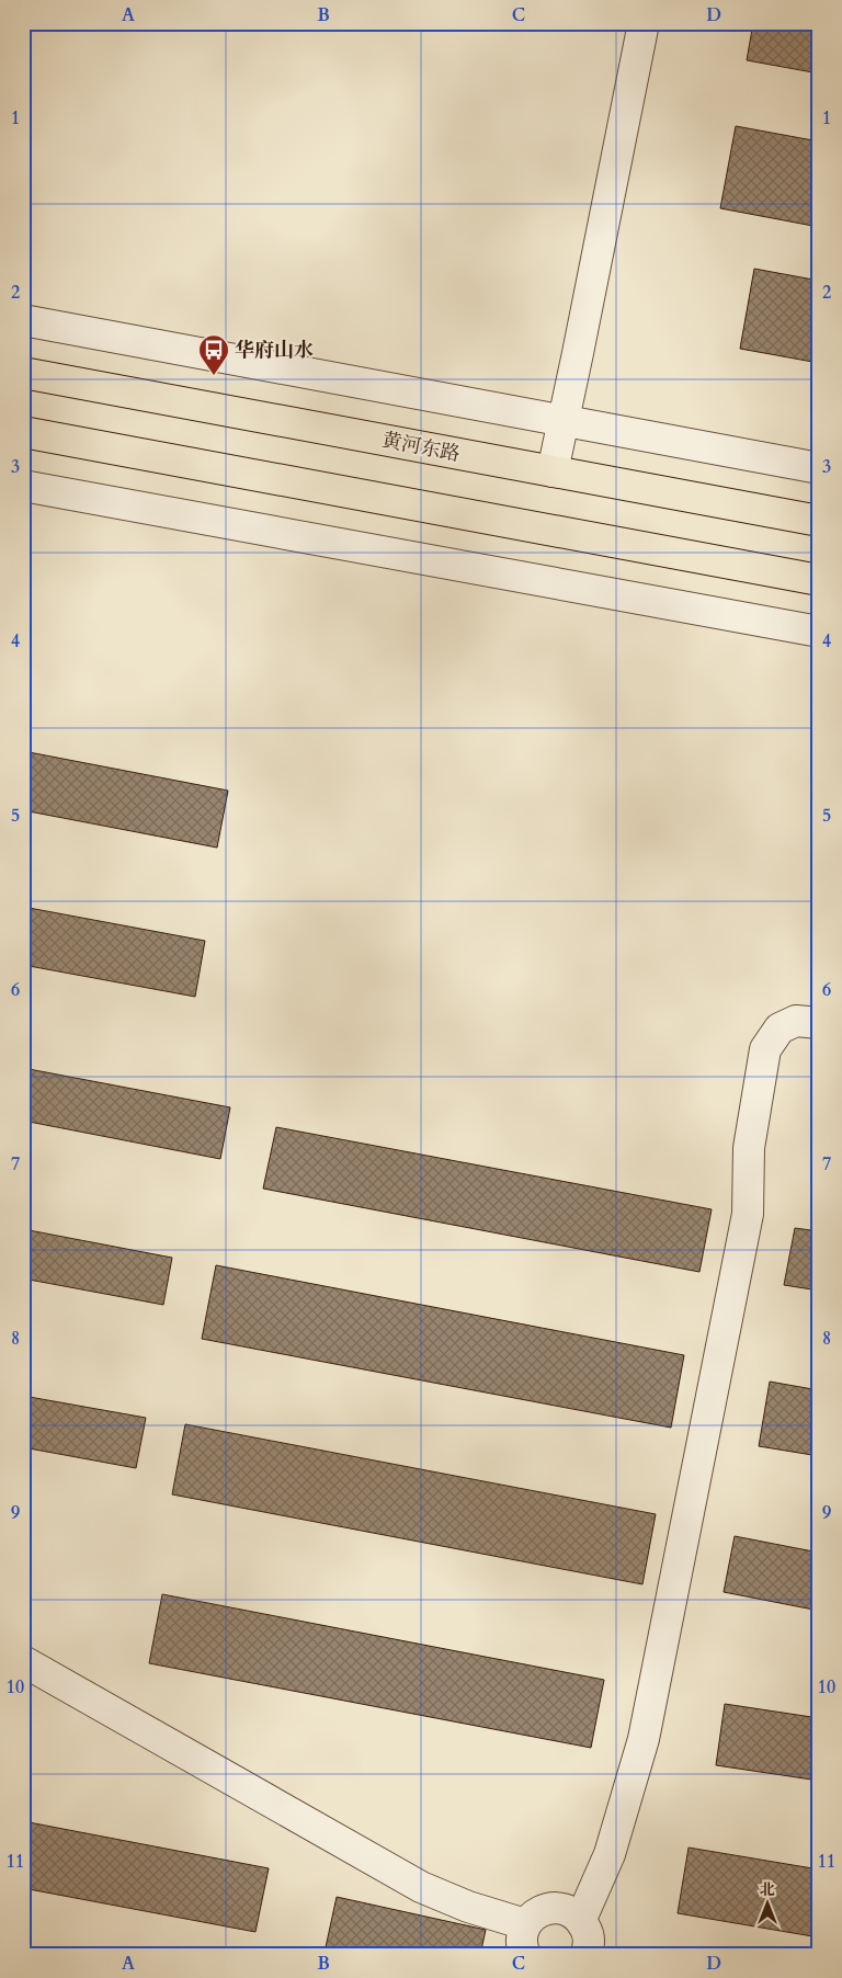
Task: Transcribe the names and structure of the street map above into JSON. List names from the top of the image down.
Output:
{
  "streets": {
    "main road": ["黄河东路"]
  },
  "places": {
    "bus stop": ["华府山水"]
  },
  "north": "top",
  "grid": {
    "columns": [
      "A",
      "B",
      "C",
      "D"
    ],
    "rows": [
      "1",
      "2",
      "3",
      "4",
      "5",
      "6",
      "7",
      "8",
      "9",
      "10",
      "11"
    ]
  }
}
